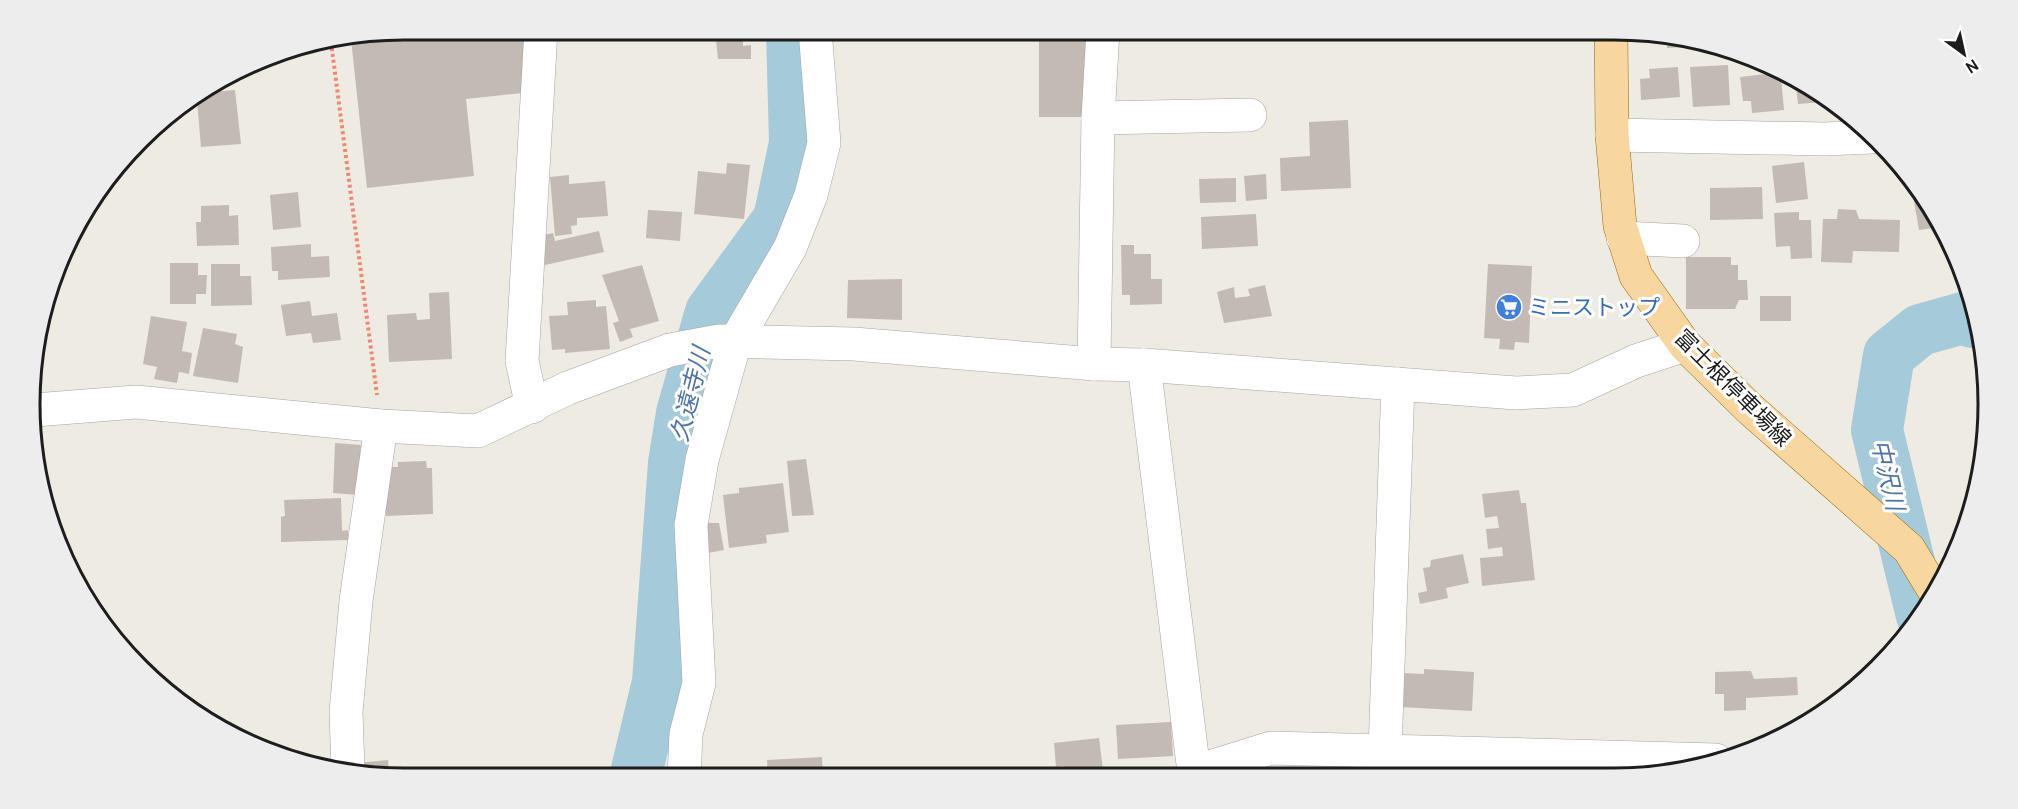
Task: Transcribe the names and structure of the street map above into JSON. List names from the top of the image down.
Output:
{
  "streets": {
    "main road": ["富士根停車場線"]
  },
  "water": ["久遠寺川", "中沢川"],
  "places": {
    "supermarket": ["ミニストップ"]
  },
  "north": "bottom right"
}
